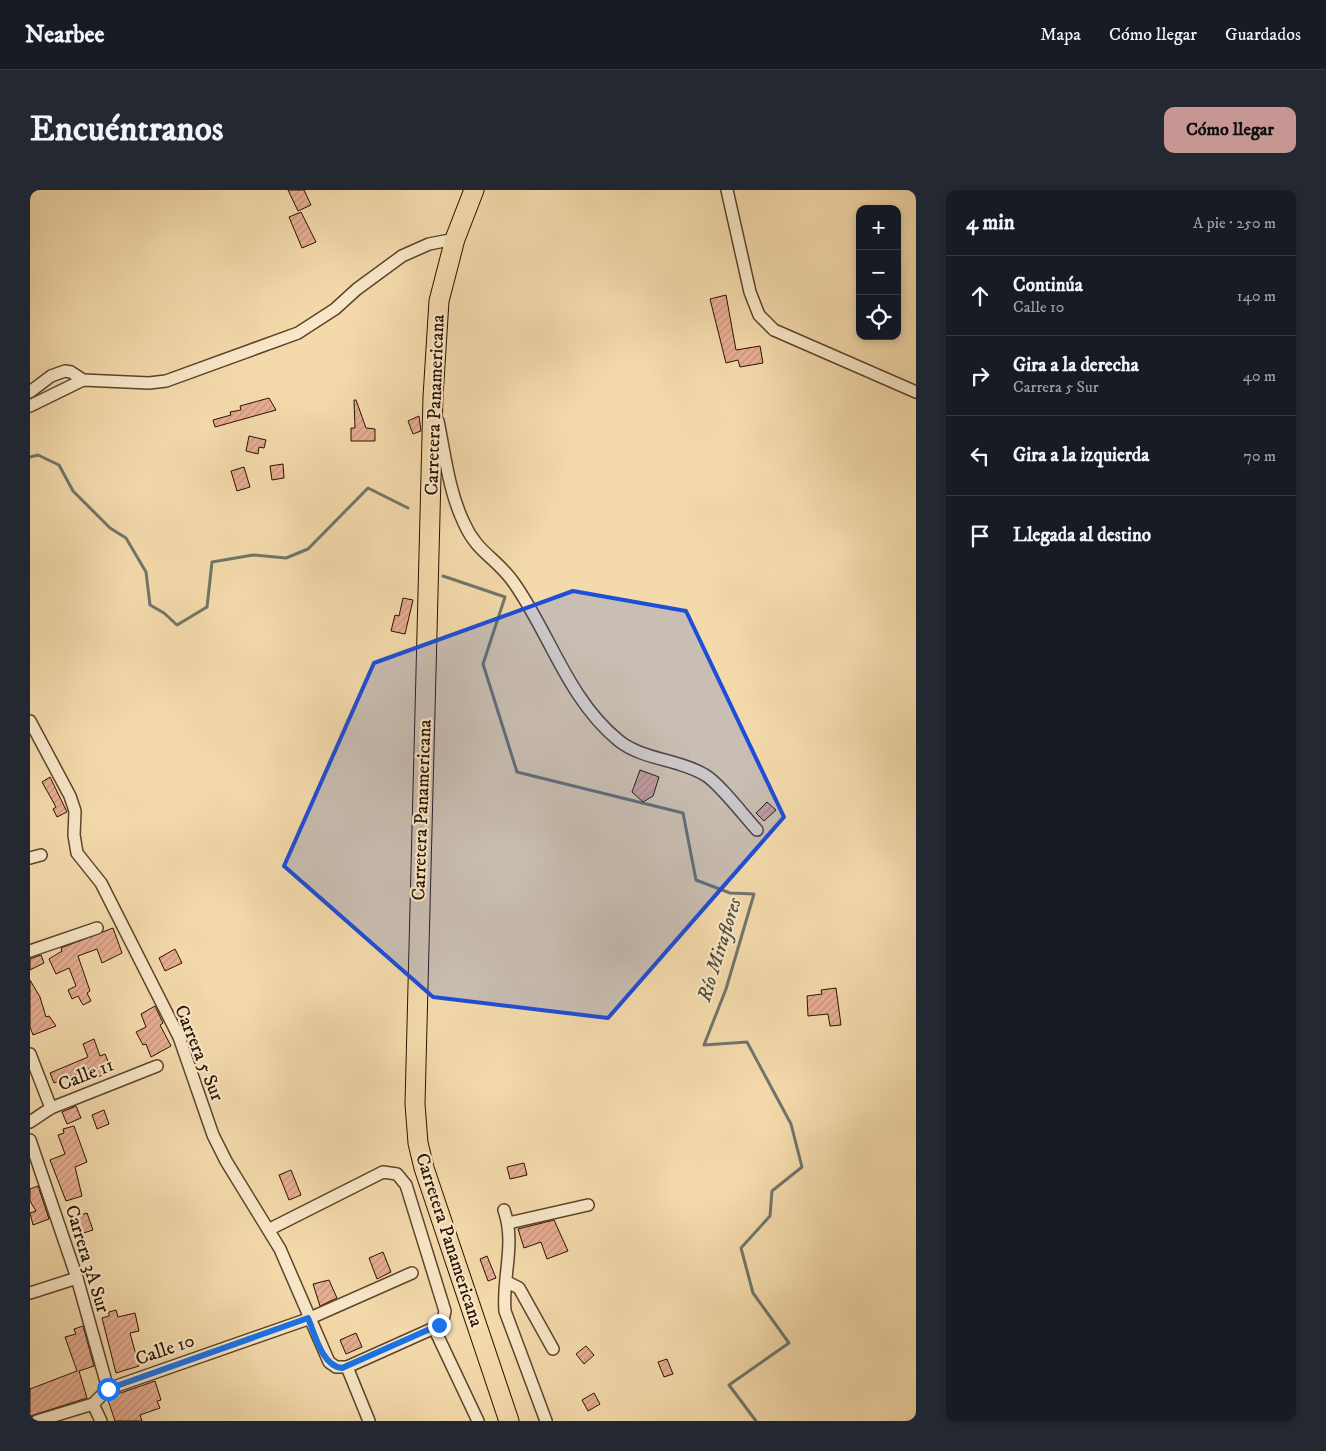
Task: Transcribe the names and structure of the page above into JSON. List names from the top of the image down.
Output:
{
  "streets": {
    "highway": ["Carretera Panamericana"],
    "street": [
      "Carrera 5 Sur",
      "Calle 11",
      "Carrera 3A Sur",
      "Calle 10"
    ]
  },
  "crossings": [
    ["Carrera 5 Sur", "Calle 10"],
    ["Carrera 3A Sur", "Calle 10"]
  ],
  "water": ["Río Miraflores"],
  "page": {
    "header": "Nearbee",
    "nav": ["Mapa", "Cómo llegar", "Guardados"],
    "buttons": "Cómo llegar",
    "title": "Encuéntranos",
    "heading": ["4 min", "A pie · 250 m"],
    "map_buttons": ["+", "−"],
    "list": [
      ["Continúa", "Calle 10", "140 m"],
      ["Gira a la derecha", "Carrera 5 Sur", "40 m"],
      ["Gira a la izquierda", "70 m"],
      "Llegada al destino"
    ]
  }
}
